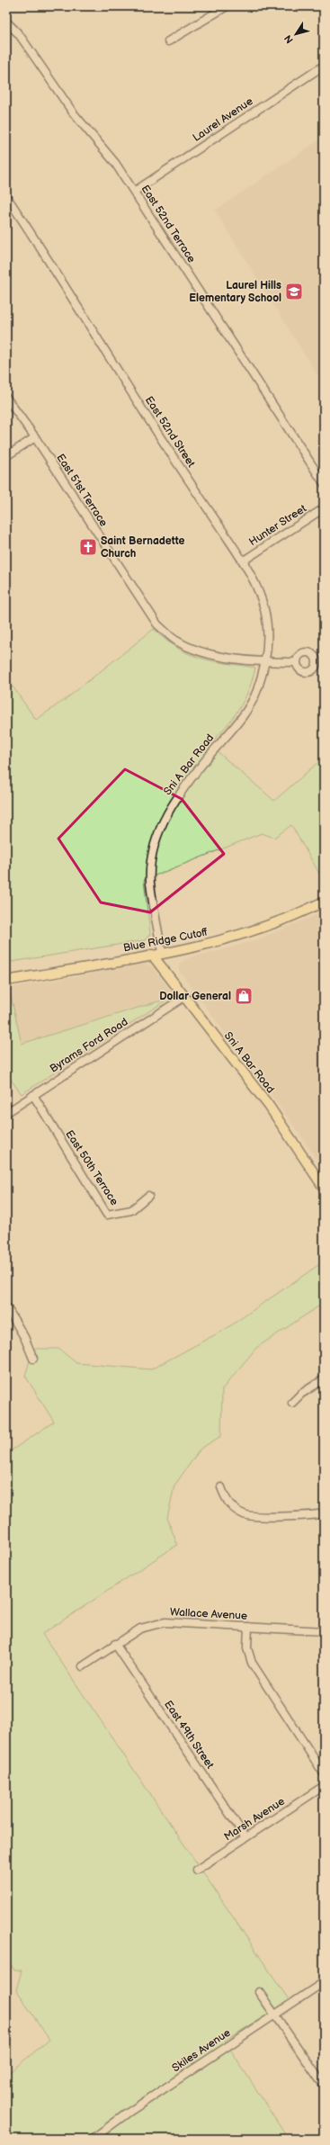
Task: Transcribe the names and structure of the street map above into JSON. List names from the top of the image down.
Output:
{
  "streets": {
    "main road": ["Sni A Bar Road", "Blue Ridge Cutoff"],
    "street": [
      "Laurel Avenue",
      "East 52nd Terrace",
      "East 52nd Street",
      "East 51st Terrace",
      "Hunter Street",
      "Byrams Ford Road",
      "East 50th Terrace",
      "Wallace Avenue",
      "East 49th Street",
      "Marsh Avenue",
      "Skiles Avenue"
    ]
  },
  "crossings": [
    ["Laurel Avenue", "East 52nd Terrace"],
    ["East 52nd Street", "East 51st Terrace"],
    ["East 52nd Street", "Hunter Street"],
    ["East 52nd Street", "Sni A Bar Road"],
    ["East 51st Terrace", "Sni A Bar Road"],
    ["Sni A Bar Road", "Blue Ridge Cutoff"],
    ["Sni A Bar Road", "Byrams Ford Road"],
    ["Byrams Ford Road", "East 50th Terrace"],
    ["Wallace Avenue", "East 49th Street"],
    ["East 49th Street", "Marsh Avenue"]
  ],
  "places": {
    "school or university": ["Laurel Hills Elementary School"],
    "church": ["Saint Bernadette Church"],
    "shop": ["Dollar General"]
  },
  "north": "bottom left"
}
